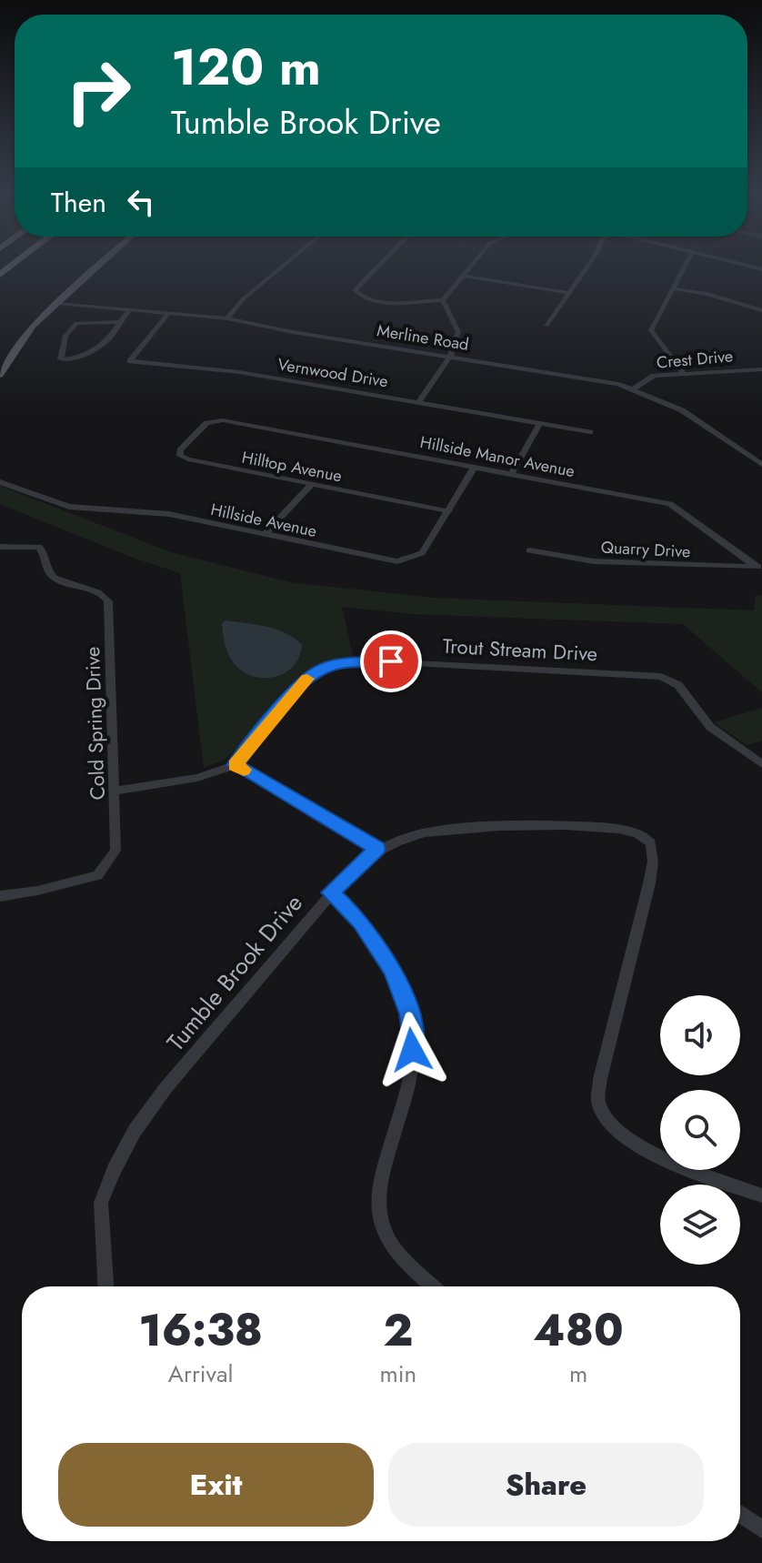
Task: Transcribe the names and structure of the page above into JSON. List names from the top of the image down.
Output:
{
  "streets": {
    "street": [
      "Merline Road",
      "Crest Drive",
      "Vernwood Drive",
      "Hillside Manor Avenue",
      "Hilltop Avenue",
      "Hillside Avenue",
      "Quarry Drive",
      "Trout Stream Drive",
      "Cold Spring Drive",
      "Tumble Brook Drive"
    ]
  },
  "crossings": [
    ["Merline Road", "Crest Drive"],
    ["Merline Road", "Vernwood Drive"],
    ["Hillside Manor Avenue", "Hilltop Avenue"],
    ["Hillside Manor Avenue", "Hillside Avenue"],
    ["Hillside Manor Avenue", "Quarry Drive"],
    ["Hilltop Avenue", "Hillside Avenue"]
  ],
  "page": {
    "turn": ["120 m", "Tumble Brook Drive"],
    "then": "Then",
    "eta": [
      "16:38",
      "Arrival",
      "2",
      "min",
      "480",
      "m"
    ],
    "buttons": ["Exit", "Share"]
  }
}
